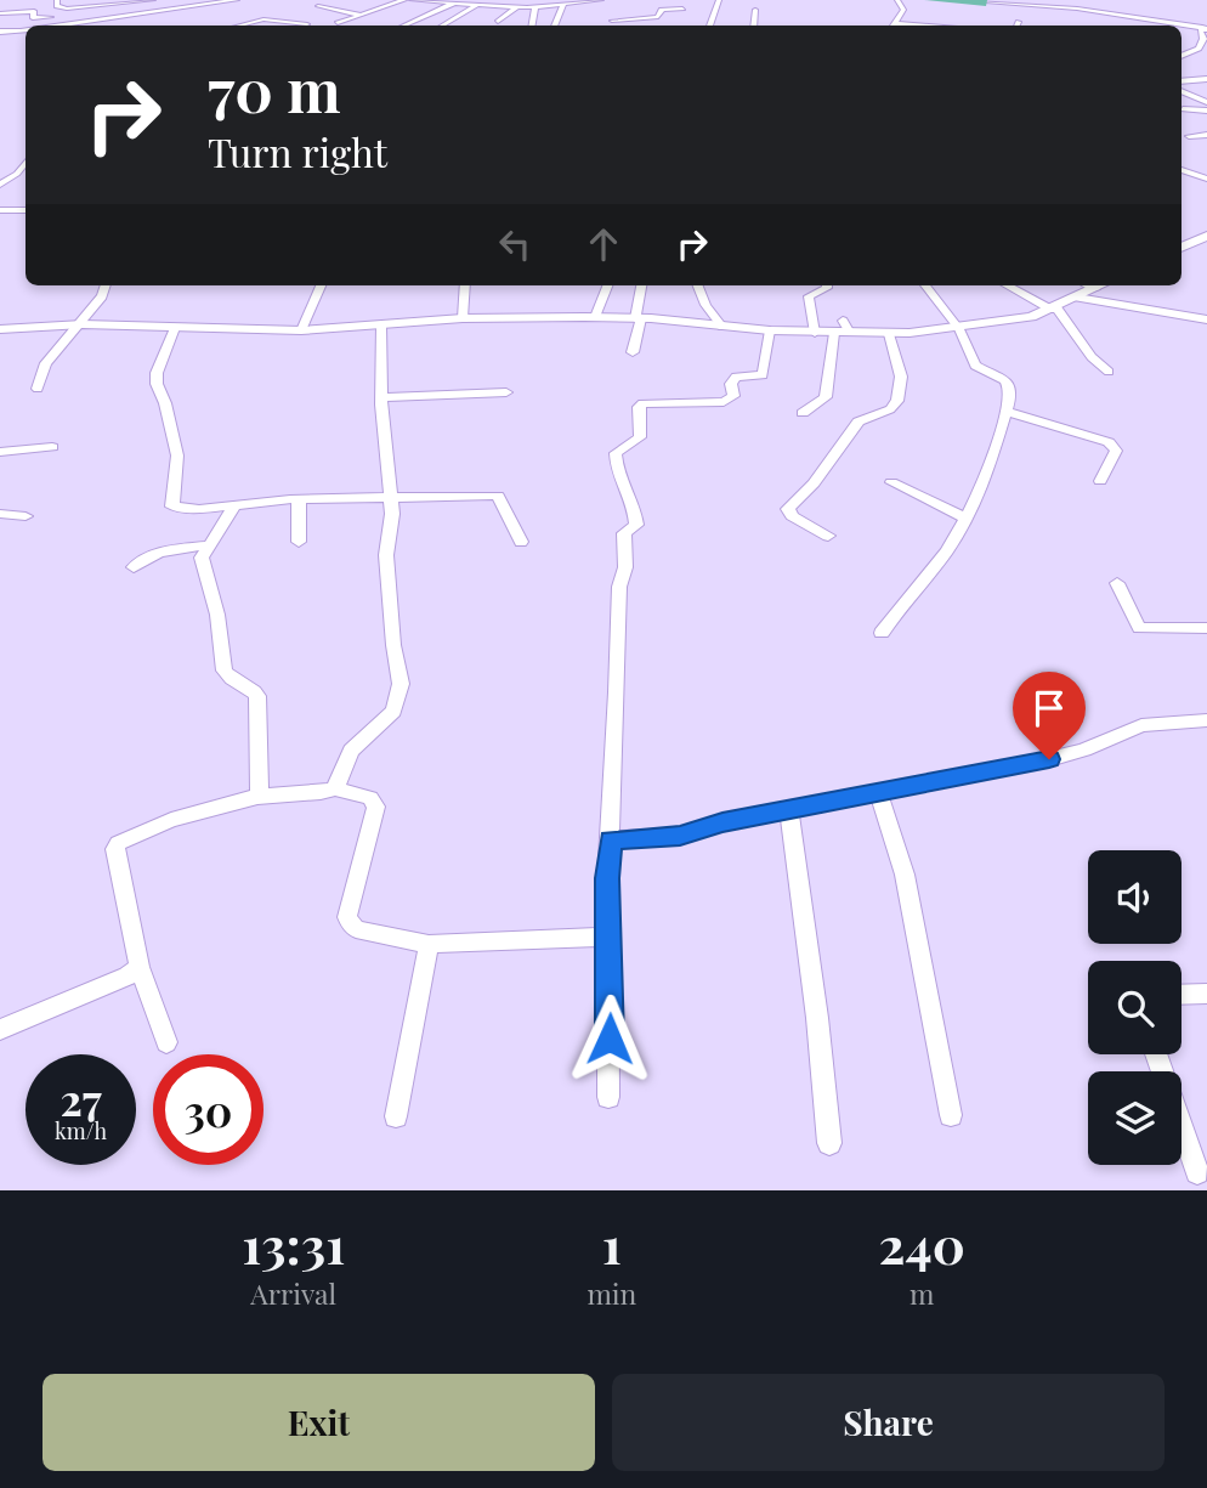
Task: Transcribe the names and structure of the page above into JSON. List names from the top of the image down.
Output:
{
  "page": {
    "turn": ["70 m", "Turn right"],
    "speed": "27 km/h",
    "limit": "30",
    "eta": [
      "13:31",
      "Arrival",
      "1",
      "min",
      "240",
      "m"
    ],
    "buttons": ["Exit", "Share"]
  }
}
